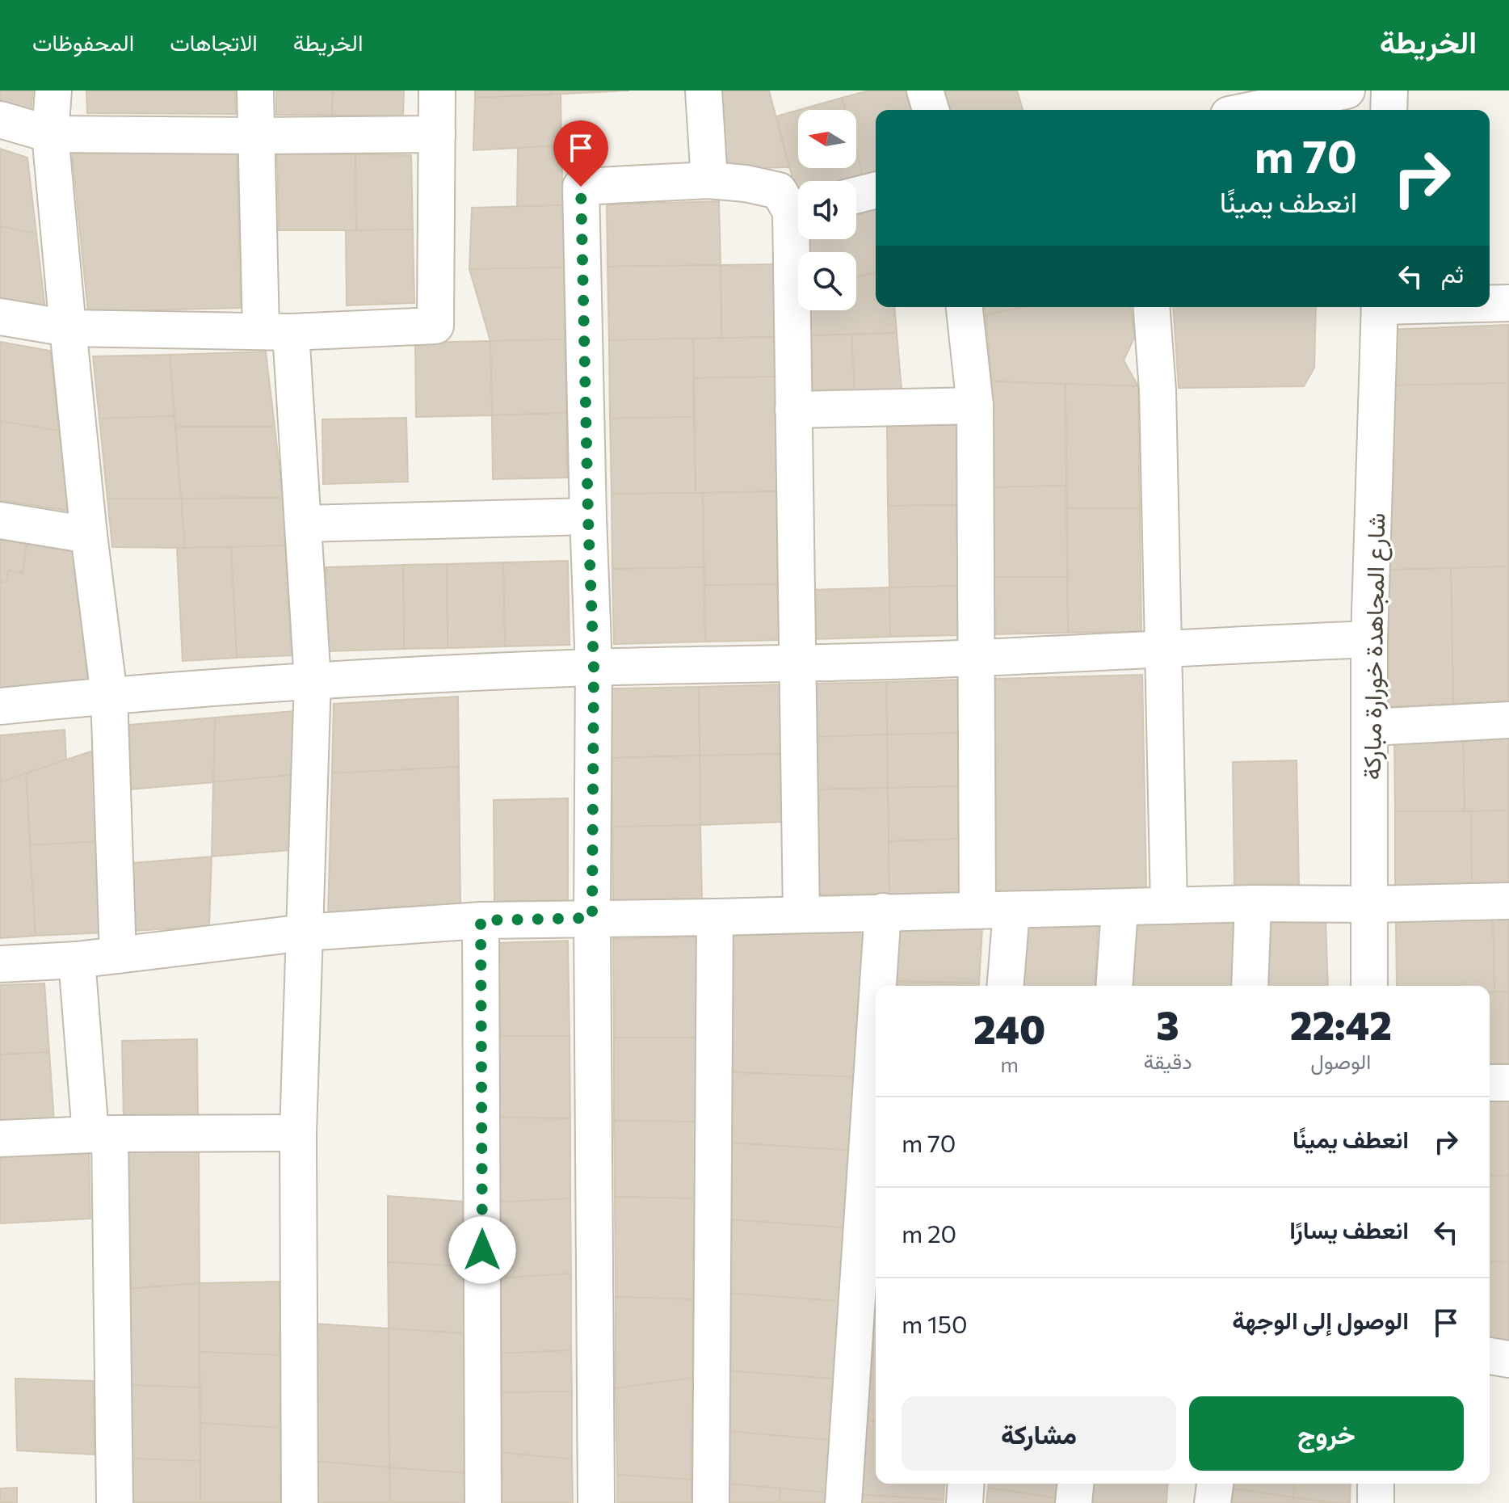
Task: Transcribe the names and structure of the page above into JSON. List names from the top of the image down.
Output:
{
  "streets": {
    "street": ["شارع المجاهدة خورارة مباركة"]
  },
  "north": "left",
  "page": {
    "header": "الخريطة",
    "nav": ["الخريطة", "الاتجاهات", "المحفوظات"],
    "turn": ["70 m", "انعطف يمينًا"],
    "then": "ثم",
    "eta": [
      "22:42",
      "الوصول",
      "3",
      "دقيقة",
      "240",
      "m"
    ],
    "list": [
      {
        "name": "انعطف يمينًا",
        "value": "70 m"
      },
      {
        "name": "انعطف يسارًا",
        "value": "20 m"
      },
      {
        "name": "الوصول إلى الوجهة",
        "value": "150 m"
      }
    ],
    "buttons": ["خروج", "مشاركة"]
  }
}
